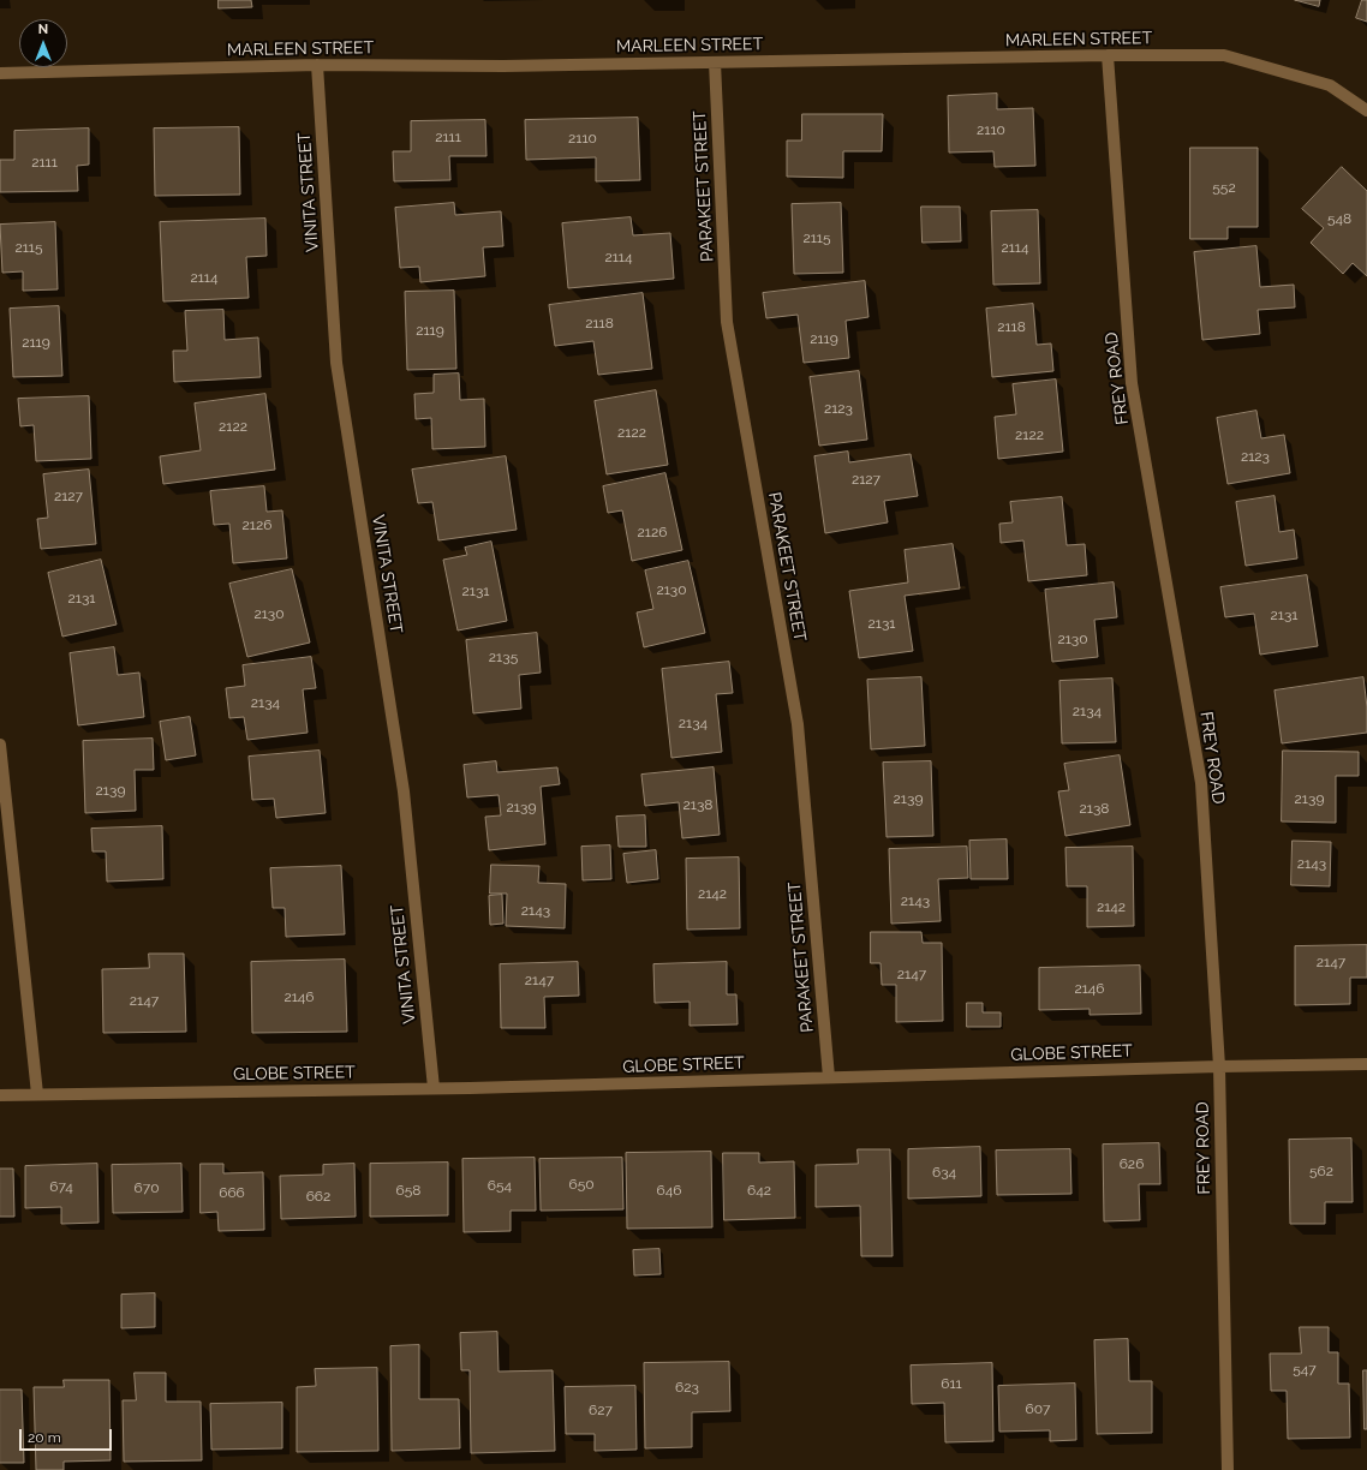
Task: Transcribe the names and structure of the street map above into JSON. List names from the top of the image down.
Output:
{
  "streets": {
    "street": [
      "MARLEEN STREET",
      "PARAKEET STREET",
      "VINITA STREET",
      "FREY ROAD",
      "GLOBE STREET"
    ]
  },
  "crossings": [
    ["MARLEEN STREET", "PARAKEET STREET"],
    ["MARLEEN STREET", "VINITA STREET"],
    ["MARLEEN STREET", "FREY ROAD"],
    ["PARAKEET STREET", "GLOBE STREET"],
    ["VINITA STREET", "GLOBE STREET"],
    ["FREY ROAD", "GLOBE STREET"]
  ],
  "house_numbers": [
    "2110",
    "2111",
    "2110",
    "2111",
    "552",
    "548",
    "2115",
    "2115",
    "2114",
    "2114",
    "2114",
    "2118",
    "2118",
    "2119",
    "2119",
    "2119",
    "2123",
    "2122",
    "2122",
    "2122",
    "2123",
    "2127",
    "2127",
    "2126",
    "2126",
    "2130",
    "2131",
    "2131",
    "2130",
    "2131",
    "2131",
    "2130",
    "2135",
    "2134",
    "2134",
    "2134",
    "2139",
    "2139",
    "2139",
    "2138",
    "2139",
    "2138",
    "2143",
    "2142",
    "2143",
    "2142",
    "2143",
    "2147",
    "2147",
    "2147",
    "2146",
    "2146",
    "2147",
    "626",
    "562",
    "634",
    "650",
    "654",
    "674",
    "670",
    "658",
    "646",
    "642",
    "666",
    "662",
    "547",
    "611",
    "623",
    "607",
    "627"
  ],
  "scale_bar": "20 m",
  "north": "top"
}
